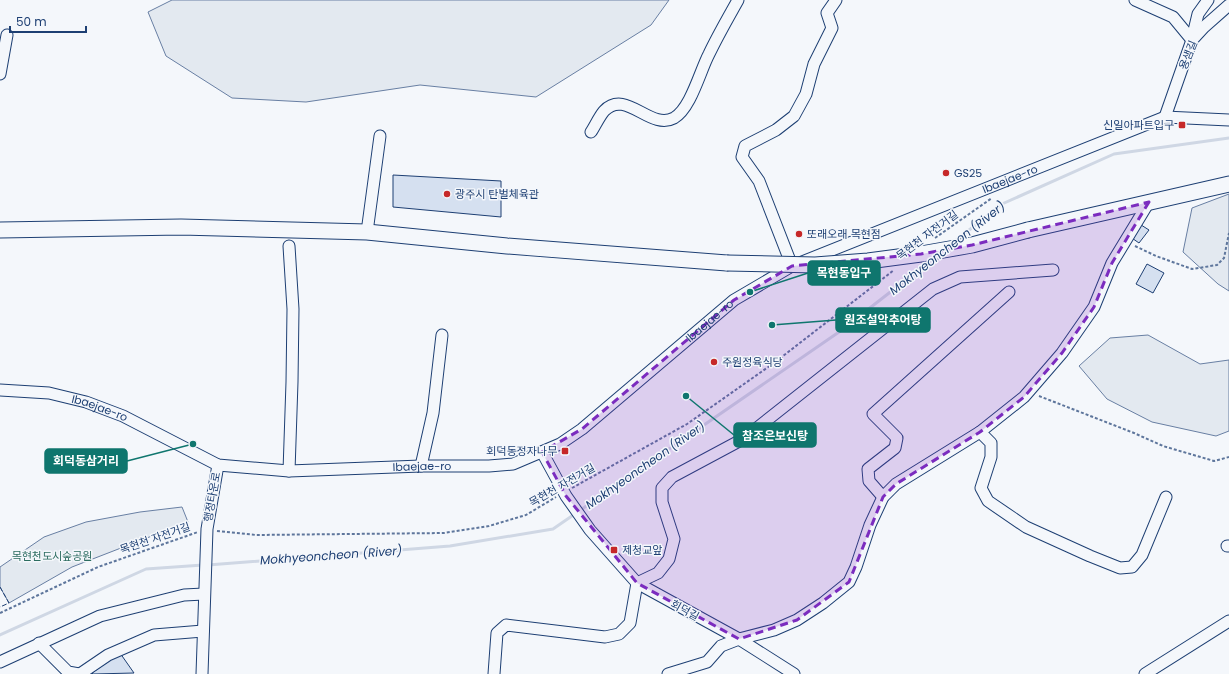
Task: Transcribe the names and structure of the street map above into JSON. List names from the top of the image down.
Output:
{
  "streets": {
    "street": [
      "용샘길",
      "Ibaejae-ro",
      "행정타운로",
      "회덕길"
    ],
    "path": ["목현천 자전거길"]
  },
  "crossings": [
    ["용샘길", "Ibaejae-ro"],
    ["Ibaejae-ro", "행정타운로"],
    ["Ibaejae-ro", "회덕길"],
    ["목현천 자전거길", "행정타운로"],
    ["목현천 자전거길", "회덕길"]
  ],
  "water": ["Mokhyeoncheon (River)"],
  "parks": ["목현천도시숲공원"],
  "places": {
    "transit": ["신일아파트입구", "회덕동정자나무", "제청교앞"],
    "other": [
      "GS25",
      "광주시 탄벌체육관",
      "또래오래 목현점",
      "목현동입구",
      "원조설악추어탕",
      "주원정육식당",
      "참조은보신탕",
      "회덕동삼거리"
    ]
  },
  "scale_bar": "50 m"
}
